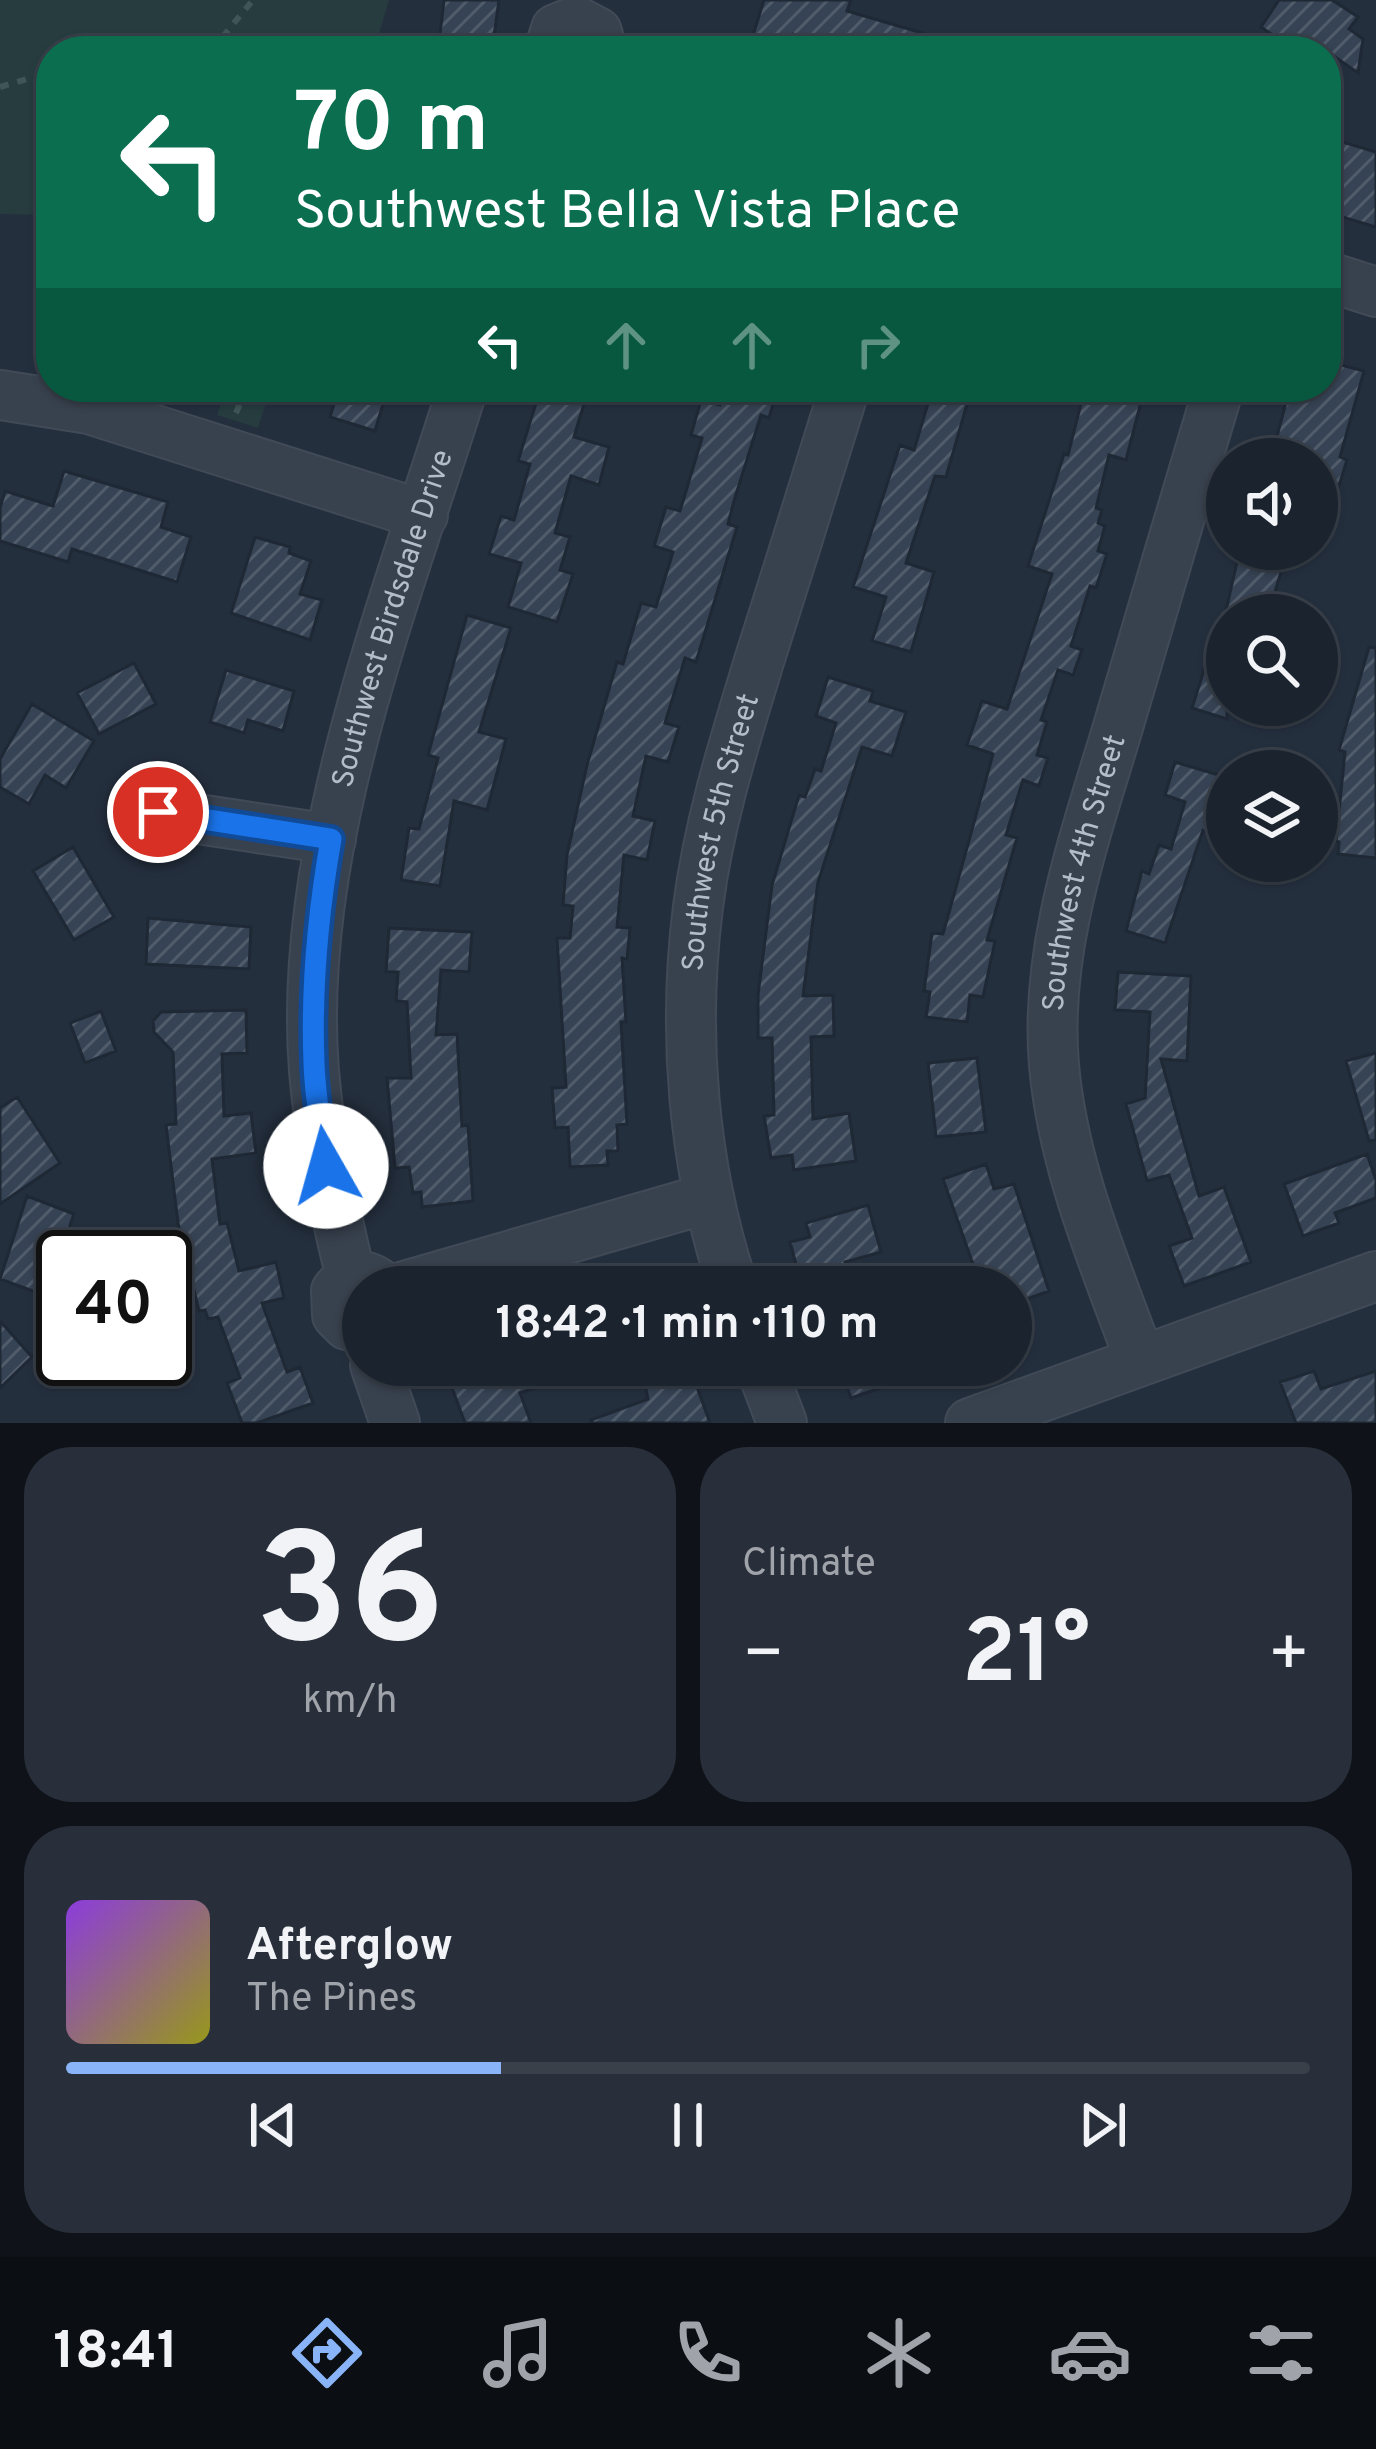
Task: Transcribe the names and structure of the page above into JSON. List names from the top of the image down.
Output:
{
  "streets": {
    "street": ["Southwest Birdsdale Drive", "Southwest 5th Street", "Southwest 4th Street"]
  },
  "page": {
    "turn": ["70 m", "Southwest Bella Vista Place"],
    "limit": "40",
    "trip": "18:42 · 1 min · 110 m",
    "tile": [
      ["36", "km/h"],
      "Climate"
    ],
    "heat": ["−", "21°", "+"],
    "song": ["Afterglow", "The Pines"],
    "tabs": "18:41"
  }
}
